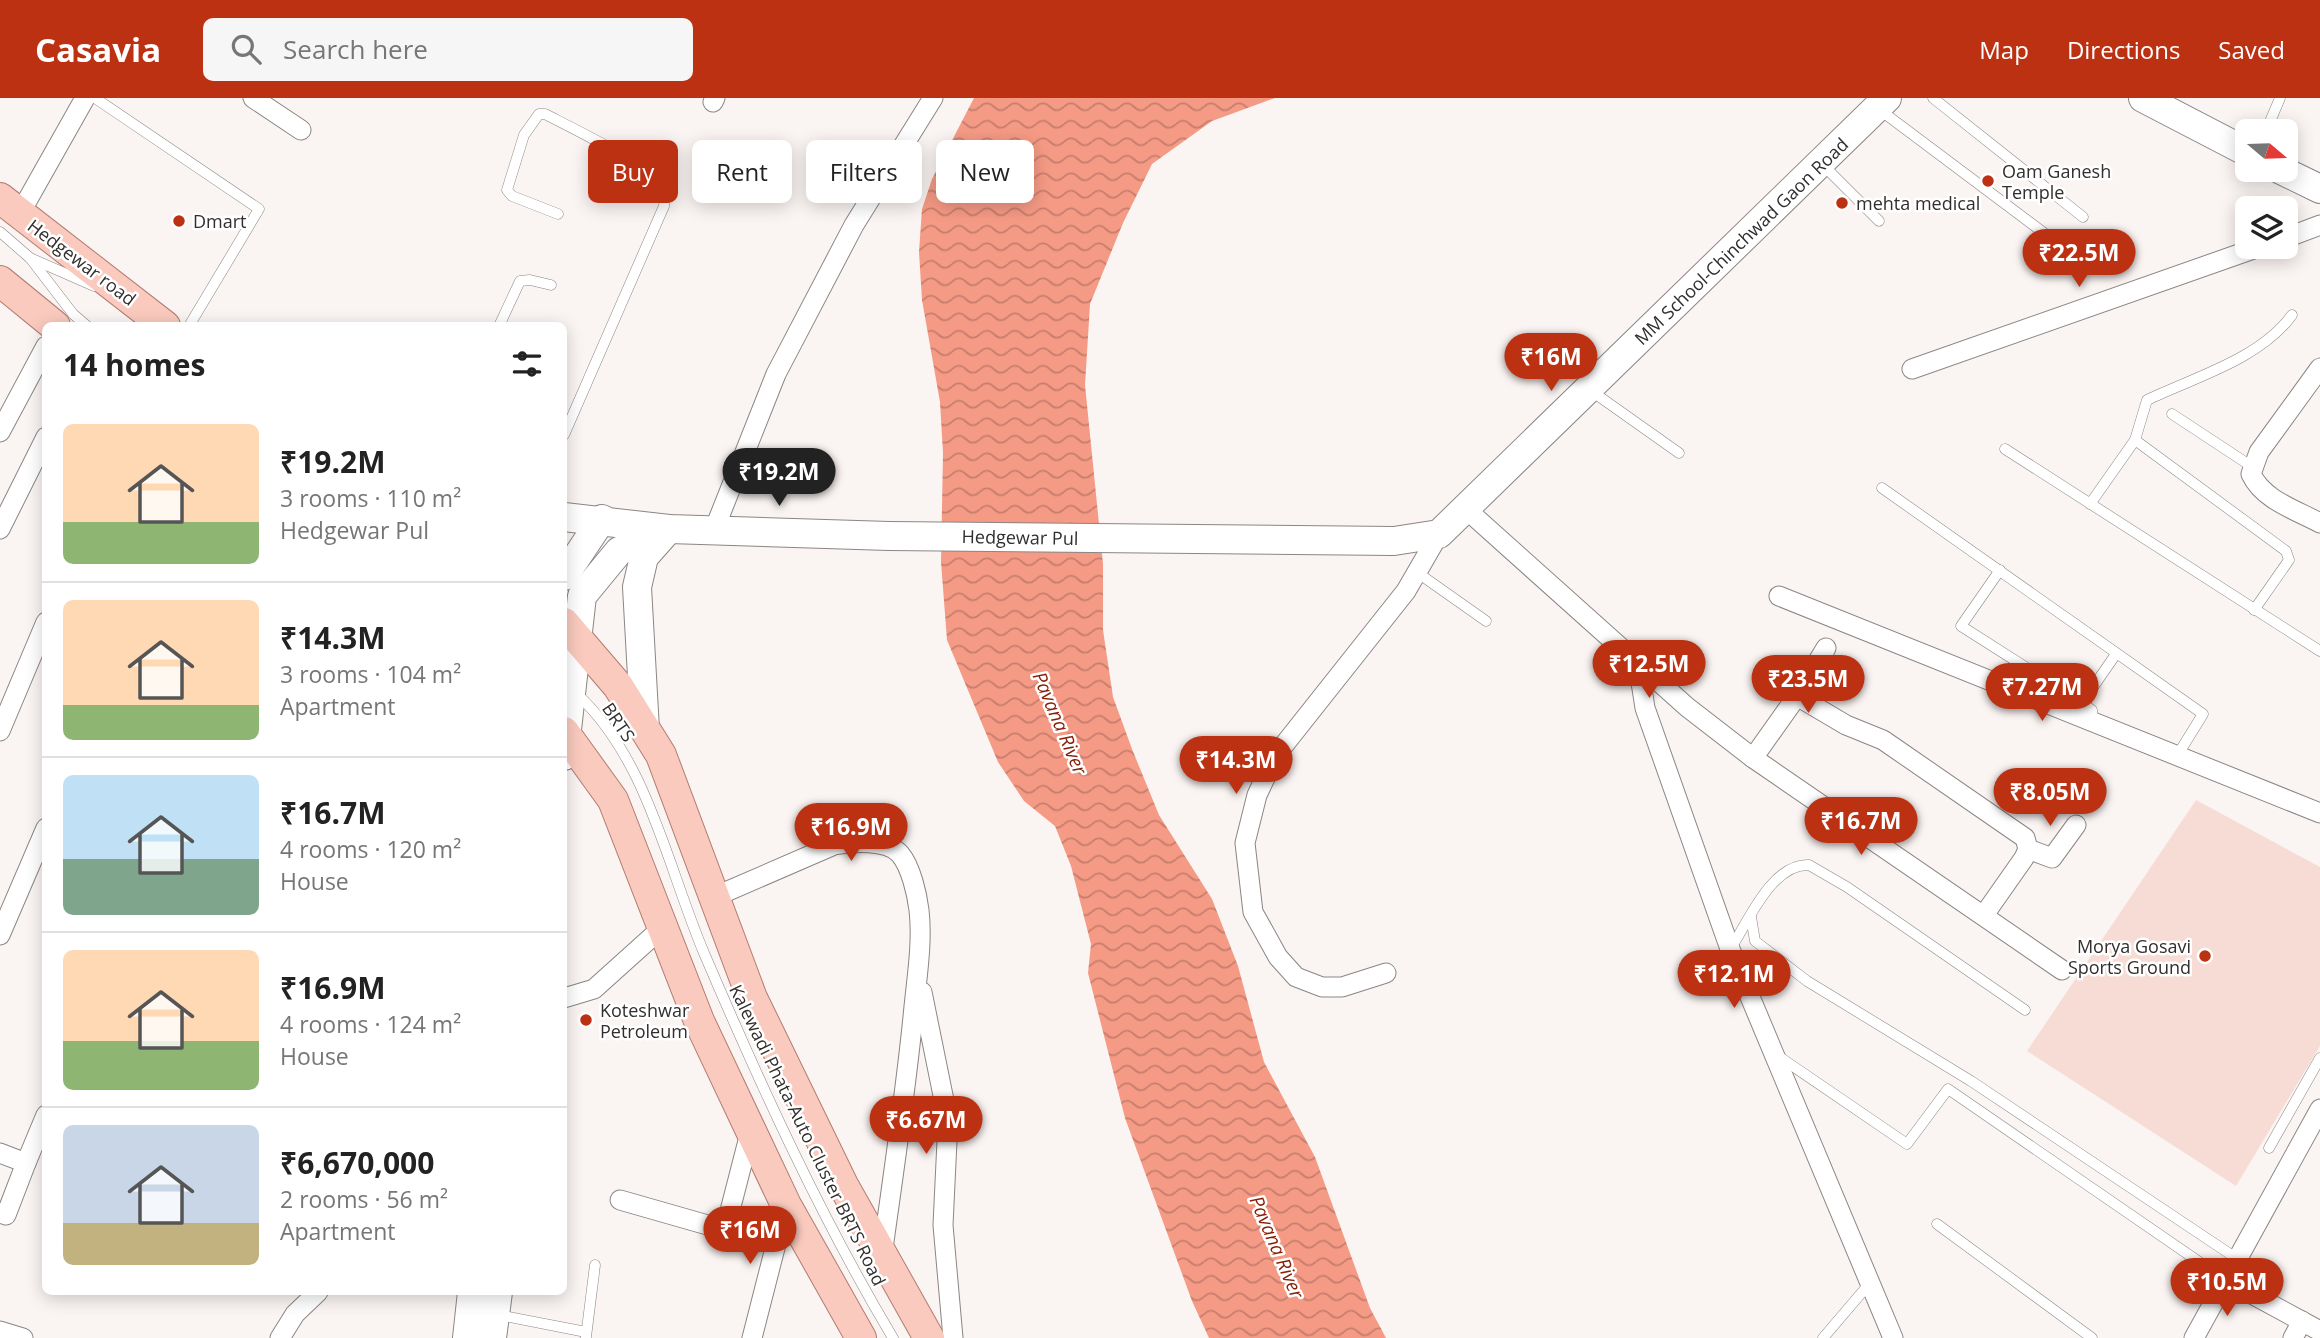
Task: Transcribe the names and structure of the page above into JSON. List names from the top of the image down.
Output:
{
  "streets": {
    "main road": ["MM School-Chinchwad Gaon Road", "Hedgewar road", "Hedgewar Pul"],
    "lane": ["BRTS", "Kalewadi Phata-Auto Cluster BRTS Road"]
  },
  "crossings": [
    ["MM School-Chinchwad Gaon Road", "Hedgewar Pul"],
    ["BRTS", "Kalewadi Phata-Auto Cluster BRTS Road"]
  ],
  "water": ["Pavana River"],
  "places": [
    "Oam Ganesh Temple",
    "mehta medical",
    "Dmart",
    "Morya Gosavi Sports Ground",
    "Koteshwar Petroleum"
  ],
  "north": "right",
  "page": {
    "header": "Casavia",
    "search": "Search here",
    "nav": ["Map", "Directions", "Saved"],
    "chip": [
      "Buy",
      "Rent",
      "Filters",
      "New"
    ],
    "price": [
      "₹22.5M",
      "₹16M",
      "₹19.2M",
      "₹12.5M",
      "₹23.5M",
      "₹7.27M",
      "₹14.3M",
      "₹8.05M",
      "₹16.7M",
      "₹16.9M",
      "₹12.1M",
      "₹6.67M",
      "₹16M",
      "₹10.5M"
    ],
    "heading": "14 homes",
    "list": [
      {
        "name": "₹19.2M",
        "note": "3 rooms · 110 m² · Hedgewar Pul"
      },
      {
        "name": "₹14.3M",
        "note": "3 rooms · 104 m² · Apartment"
      },
      {
        "name": "₹16.7M",
        "note": "4 rooms · 120 m² · House"
      },
      {
        "name": "₹16.9M",
        "note": "4 rooms · 124 m² · House"
      },
      {
        "name": "₹6,670,000",
        "note": "2 rooms · 56 m² · Apartment"
      }
    ]
  }
}
